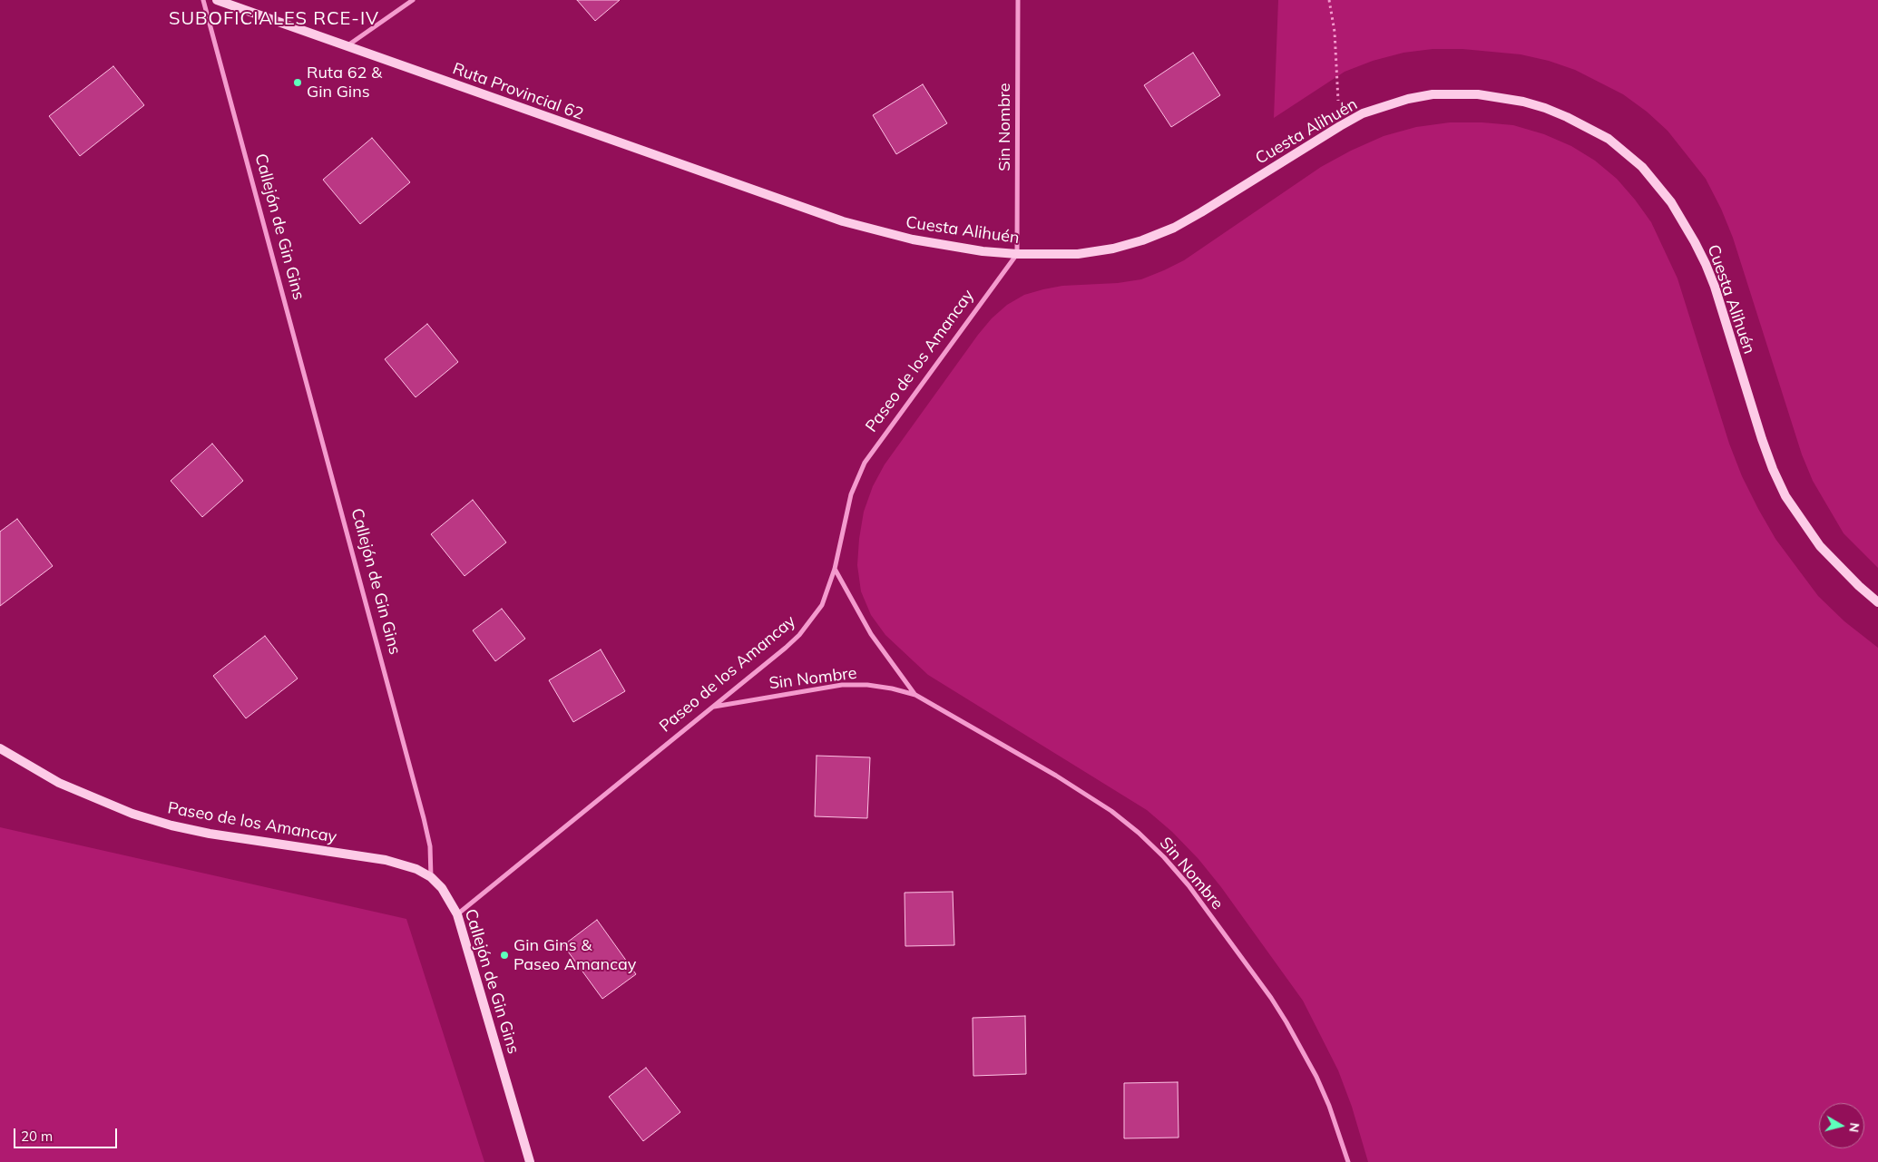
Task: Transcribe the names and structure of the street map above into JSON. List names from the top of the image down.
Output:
{
  "streets": {
    "main road": [
      "Ruta Provincial 62",
      "Cuesta Alihuén",
      "Callejón de Gin Gins",
      "Paseo de los Amancay"
    ],
    "street": ["Sin Nombre"]
  },
  "crossings": [
    ["Ruta Provincial 62", "Cuesta Alihuén"],
    ["Sin Nombre", "Cuesta Alihuén"],
    ["Sin Nombre", "Paseo de los Amancay"],
    ["Cuesta Alihuén", "Paseo de los Amancay"],
    ["Callejón de Gin Gins", "Paseo de los Amancay"]
  ],
  "districts": ["SUBOFICIALES RCE-IV"],
  "places": ["Ruta 62 & Gin Gins", "Gin Gins & Paseo Amancay"],
  "scale_bar": "20 m",
  "north": "right"
}
